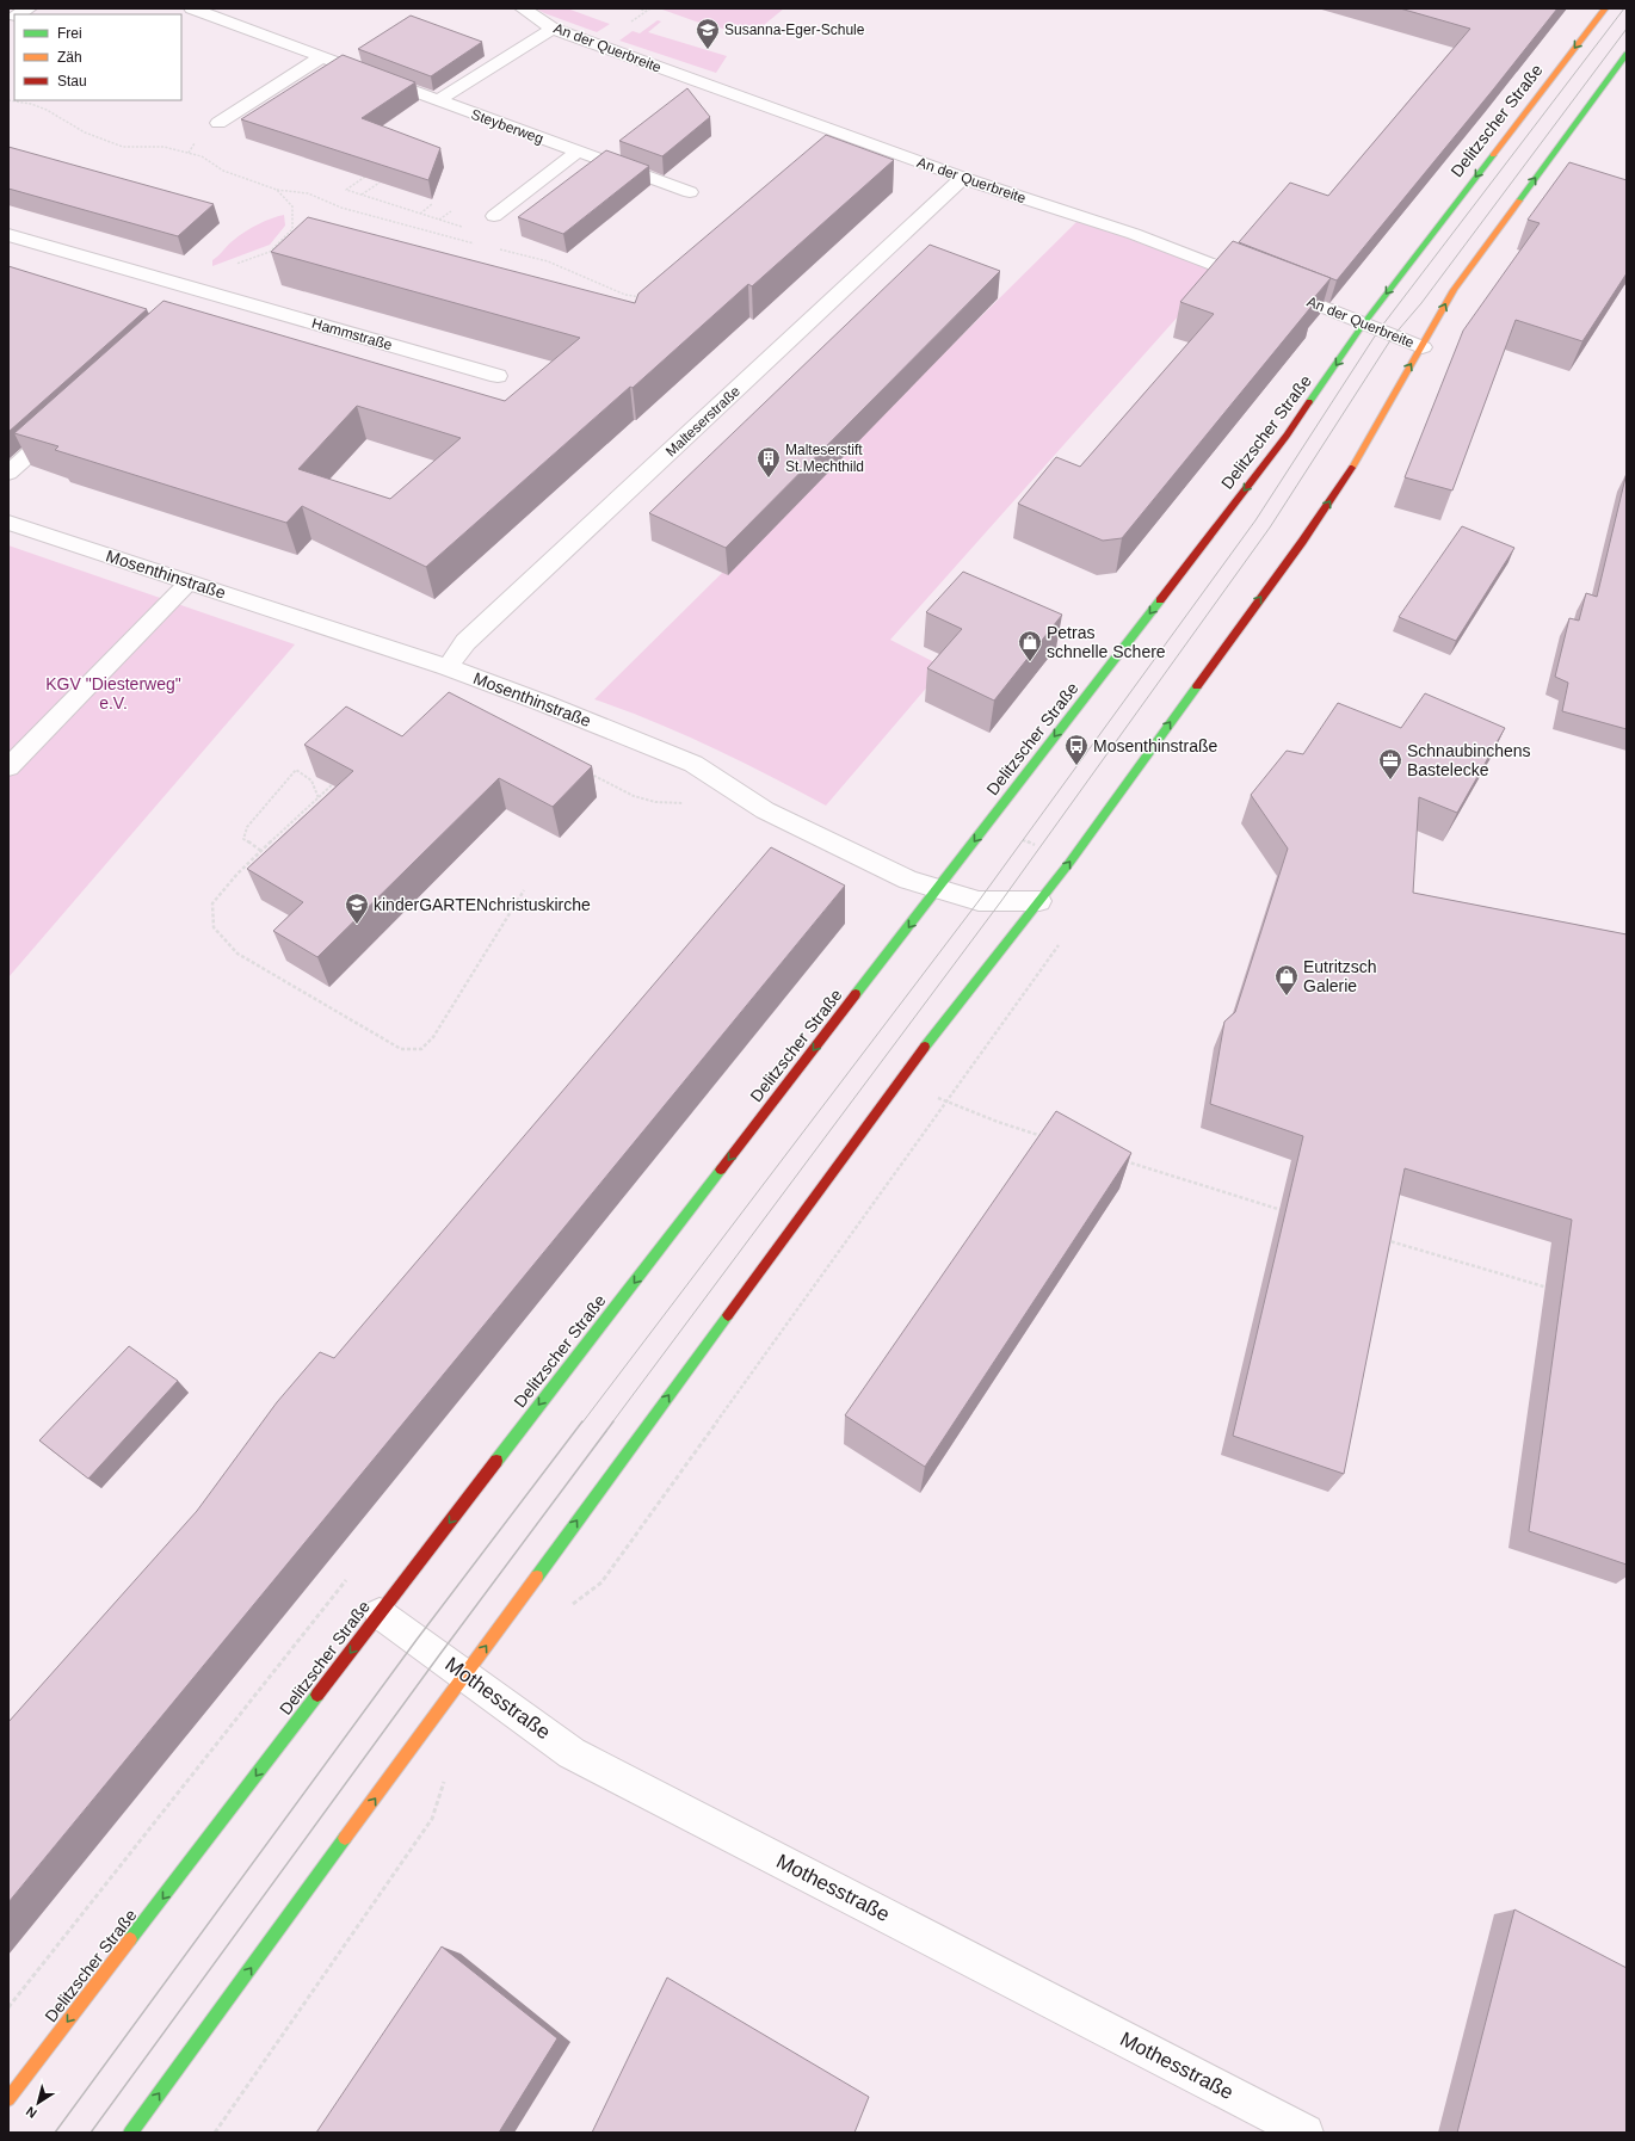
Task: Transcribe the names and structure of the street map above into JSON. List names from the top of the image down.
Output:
{
  "streets": {
    "main road": ["Delitzscher Straße"],
    "street": [
      "An der Querbreite",
      "Steyberweg",
      "Hammstraße",
      "Malteserstraße",
      "Mosenthinstraße",
      "Mothesstraße"
    ]
  },
  "crossings": [
    ["An der Querbreite", "Delitzscher Straße"],
    ["An der Querbreite", "Steyberweg"],
    ["An der Querbreite", "Malteserstraße"],
    ["Delitzscher Straße", "Mosenthinstraße"],
    ["Delitzscher Straße", "Mothesstraße"],
    ["Malteserstraße", "Mosenthinstraße"]
  ],
  "parks": ["KGV \"Diesterweg\" e.V."],
  "places": {
    "school or university": ["Susanna-Eger-Schule", "kinderGARTENchristuskirche"],
    "building": ["Malteserstift St.Mechthild"],
    "shop": ["Petras schnelle Schere", "Eutritzsch Galerie"],
    "bus stop": ["Mosenthinstraße"],
    "office": ["Schnaubinchens Bastelecke"]
  },
  "legend": ["Frei", "Zäh", "Stau"],
  "north": "bottom left"
}
